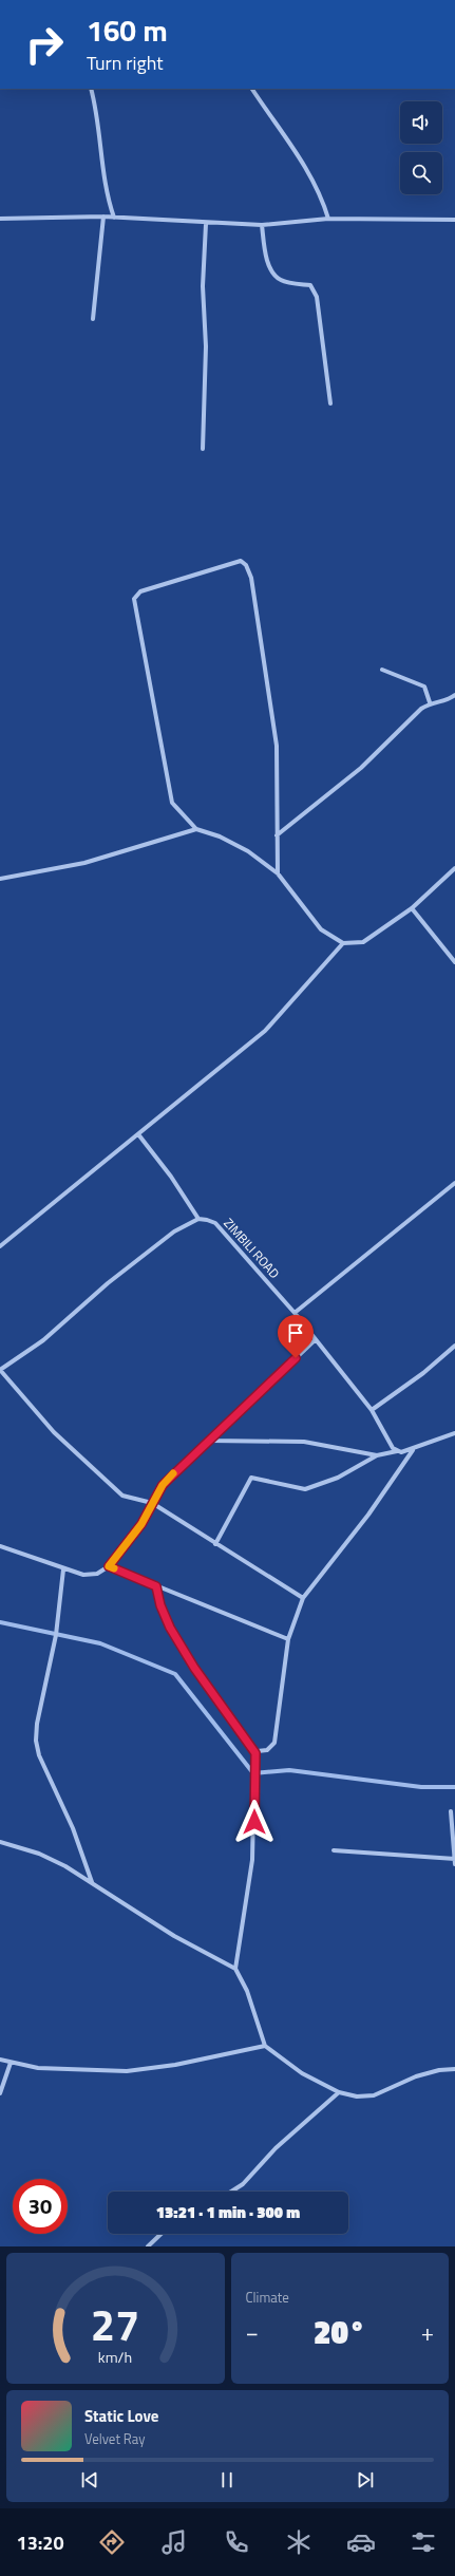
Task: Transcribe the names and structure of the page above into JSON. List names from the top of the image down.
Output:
{
  "streets": {
    "street": ["ZIMBILI ROAD"]
  },
  "page": {
    "turn": ["160 m", "Turn right"],
    "limit": "30",
    "trip": "13:21 · 1 min · 300 m",
    "tile": "Climate",
    "heat": ["−", "20°", "+"],
    "song": ["Static Love", "Velvet Ray"],
    "tabs": "13:20",
    "gauge": ["27", "km/h"]
  }
}
